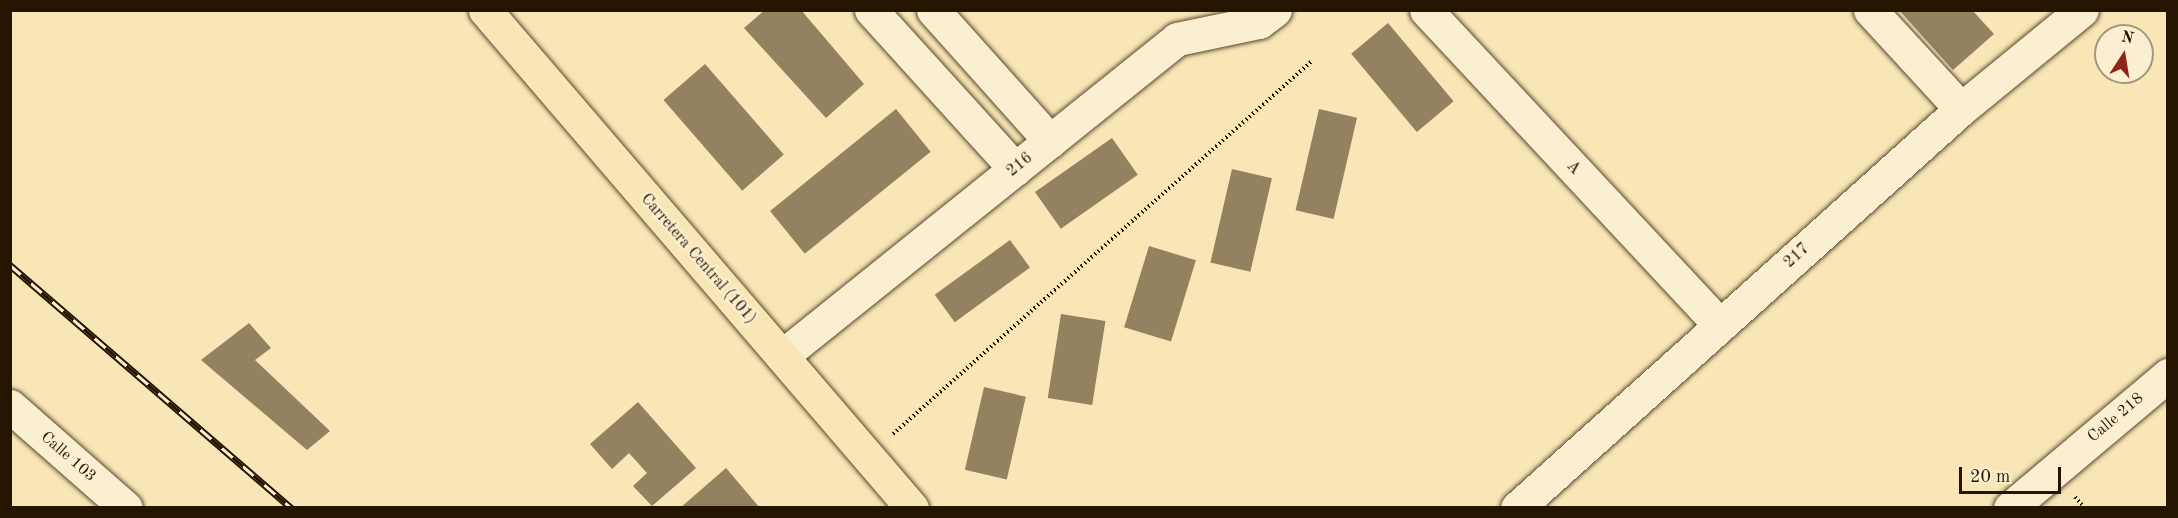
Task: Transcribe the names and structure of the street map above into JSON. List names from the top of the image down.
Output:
{
  "streets": {
    "main road": ["Carretera Central (101)"],
    "street": [
      "216",
      "A",
      "217",
      "Calle 218",
      "Calle 103"
    ]
  },
  "crossings": [
    ["216", "Carretera Central (101)"],
    ["A", "217"]
  ],
  "scale_bar": "20 m",
  "north": "top"
}
